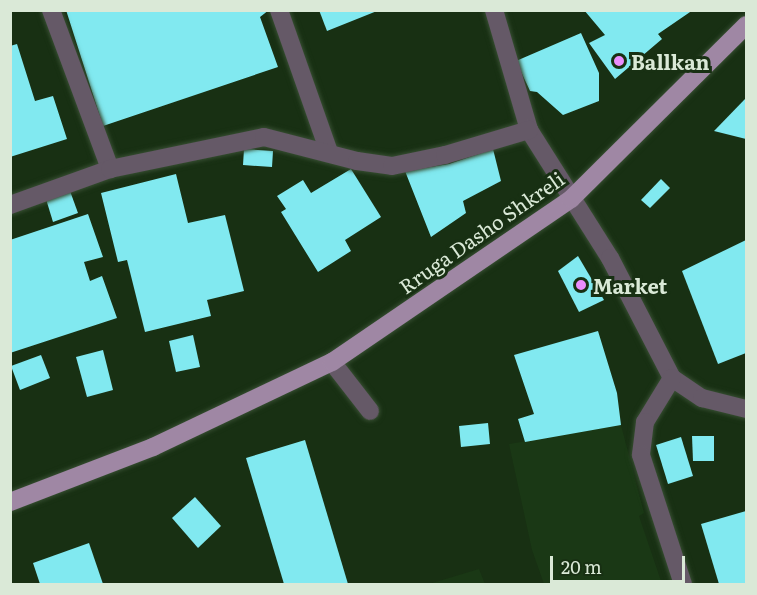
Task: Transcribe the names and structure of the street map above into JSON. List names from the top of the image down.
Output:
{
  "streets": {
    "main road": ["Rruga Dasho Shkreli"]
  },
  "places": ["Ballkan", "Market"],
  "scale_bar": "20 m"
}
